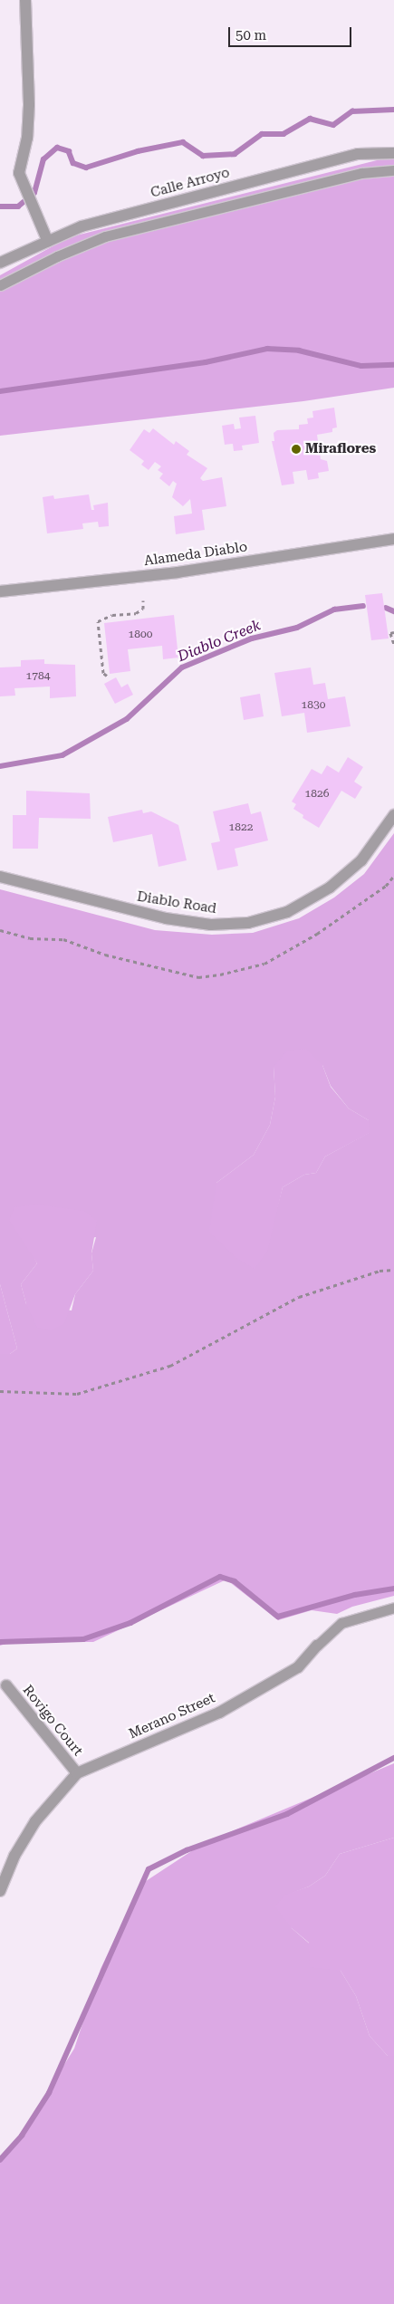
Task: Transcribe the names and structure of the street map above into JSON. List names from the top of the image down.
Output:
{
  "streets": {
    "street": [
      "Calle Arroyo",
      "Alameda Diablo",
      "Diablo Road",
      "Merano Street",
      "Rovigo Court"
    ]
  },
  "crossings": [
    ["Merano Street", "Rovigo Court"]
  ],
  "water": ["Diablo Creek"],
  "places": ["Miraflores"],
  "house_numbers": [
    "1800",
    "1784",
    "1830",
    "1826",
    "1822"
  ],
  "scale_bar": "50 m"
}
